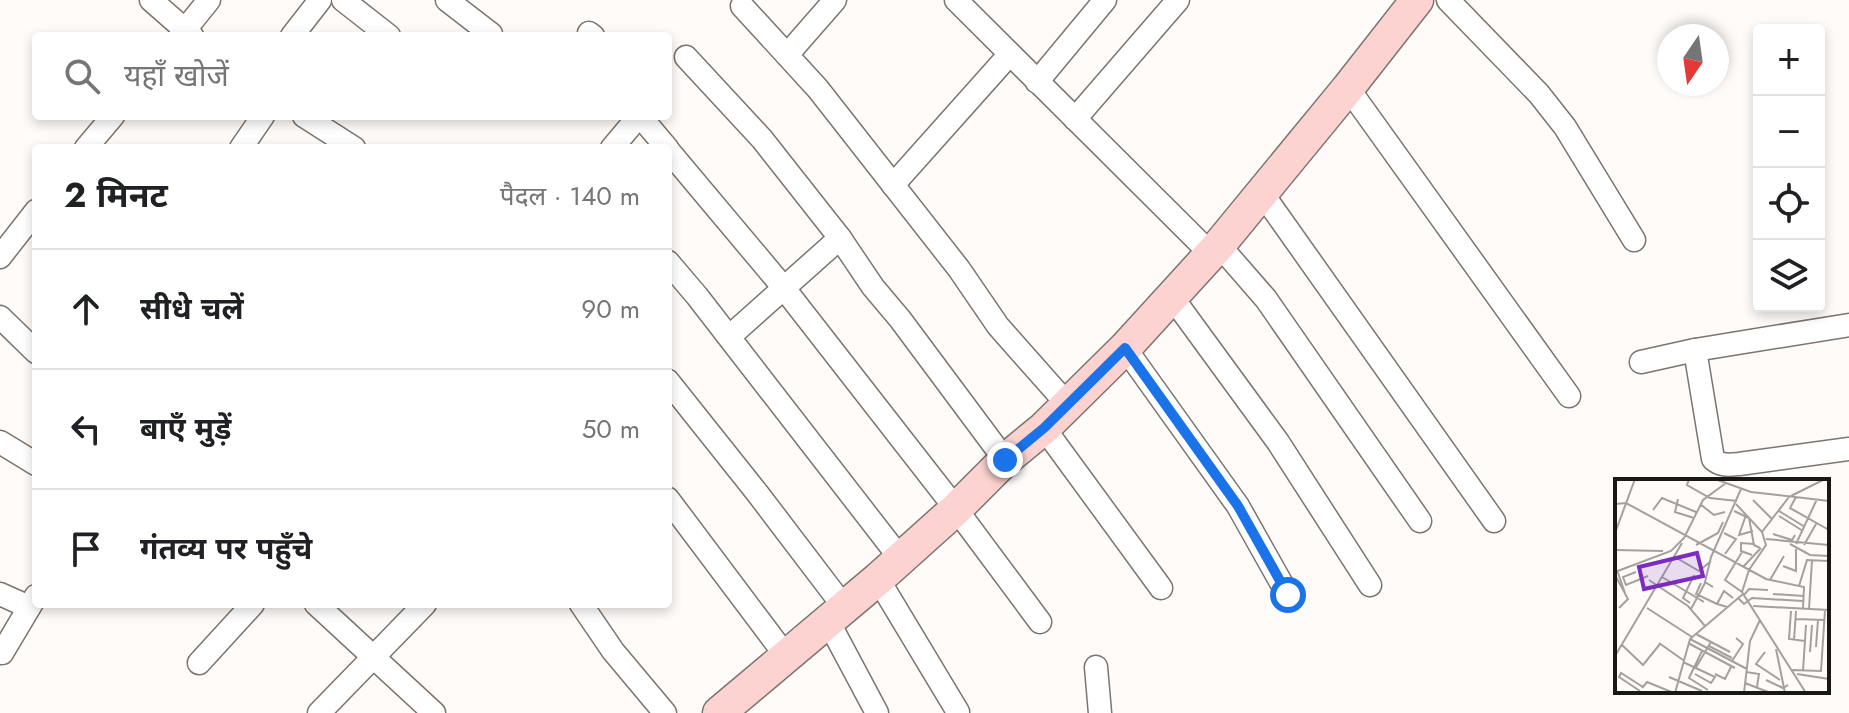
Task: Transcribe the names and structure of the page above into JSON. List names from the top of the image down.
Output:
{
  "north": "bottom",
  "page": {
    "map_buttons": ["+", "−"],
    "search": "यहाँ खोजें",
    "heading": ["2 मिनट", "पैदल · 140 m"],
    "list": [
      ["सीधे चलें", "90 m"],
      ["बाएँ मुड़ें", "50 m"],
      "गंतव्य पर पहुँचे"
    ]
  }
}
